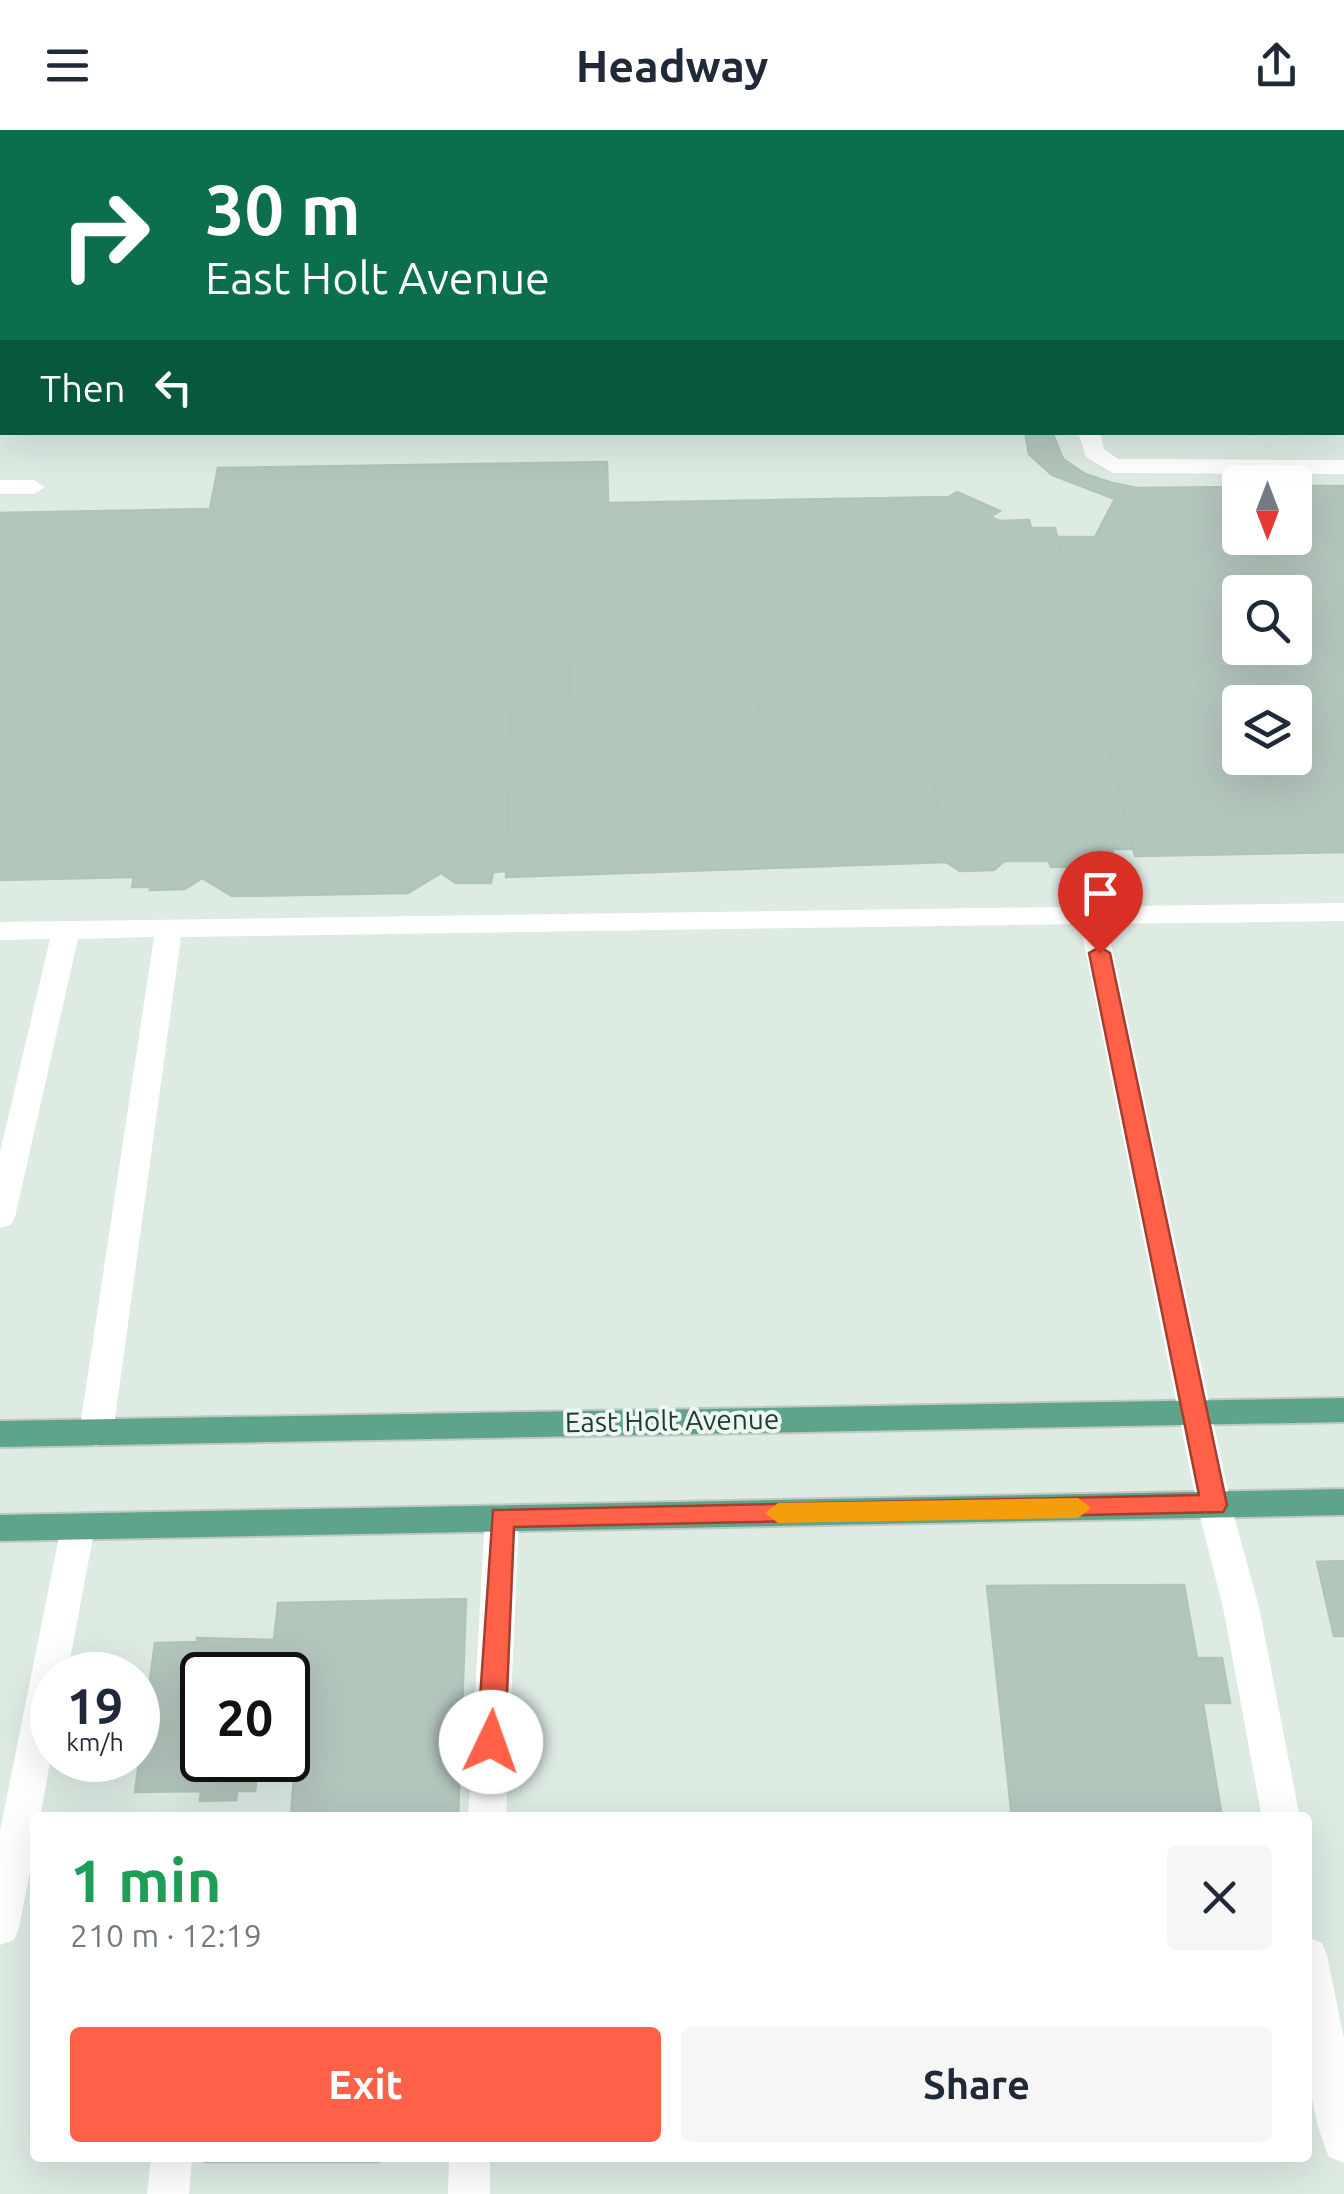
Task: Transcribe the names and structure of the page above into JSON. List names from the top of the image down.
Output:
{
  "streets": {
    "main road": ["East Holt Avenue"]
  },
  "north": "bottom",
  "page": {
    "header": "Headway",
    "turn": ["30 m", "East Holt Avenue"],
    "then": "Then",
    "speed": "19 km/h",
    "limit": "20",
    "heading": ["1 min", "210 m · 12:19"],
    "buttons": ["Exit", "Share"]
  }
}
